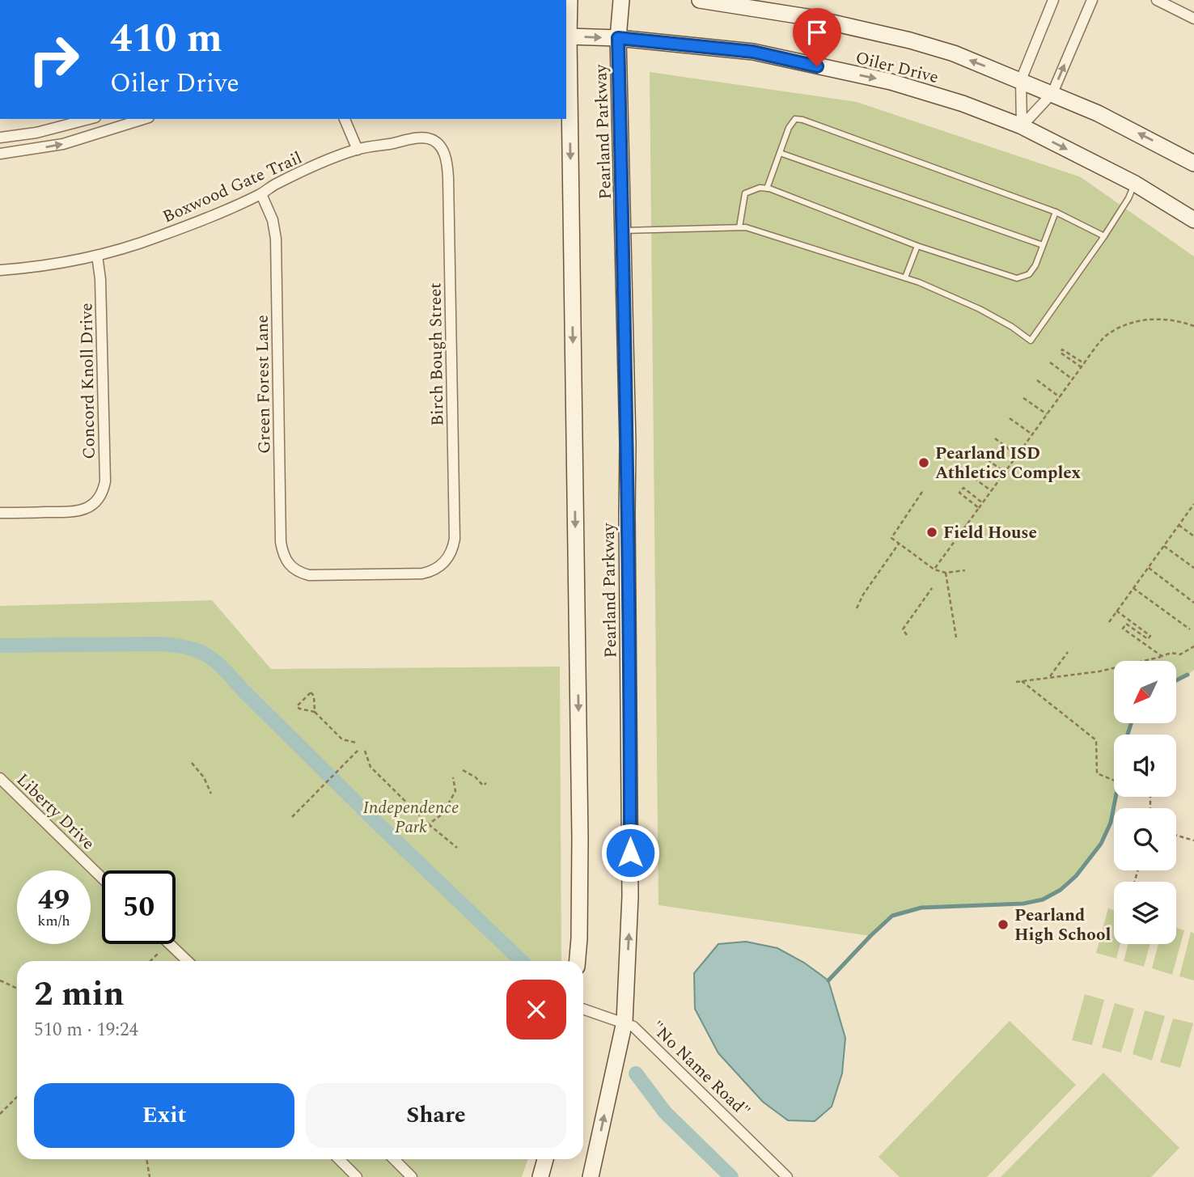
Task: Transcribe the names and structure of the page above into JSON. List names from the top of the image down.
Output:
{
  "streets": {
    "main road": ["Oiler Drive", "Pearland Parkway"],
    "street": [
      "Boxwood Gate Trail",
      "Birch Bough Street",
      "Concord Knoll Drive",
      "Green Forest Lane",
      "Liberty Drive",
      "\"No Name Road\""
    ]
  },
  "crossings": [
    ["Oiler Drive", "Pearland Parkway"],
    ["Pearland Parkway", "\"No Name Road\""],
    ["Boxwood Gate Trail", "Birch Bough Street"],
    ["Boxwood Gate Trail", "Concord Knoll Drive"],
    ["Boxwood Gate Trail", "Green Forest Lane"],
    ["Birch Bough Street", "Green Forest Lane"]
  ],
  "parks": ["Independence Park"],
  "places": ["Pearland ISD Athletics Complex", "Field House", "Pearland High School"],
  "north": "bottom left",
  "page": {
    "turn": ["410 m", "Oiler Drive"],
    "speed": "49 km/h",
    "limit": "50",
    "heading": ["2 min", "510 m · 19:24"],
    "buttons": ["Exit", "Share"]
  }
}
